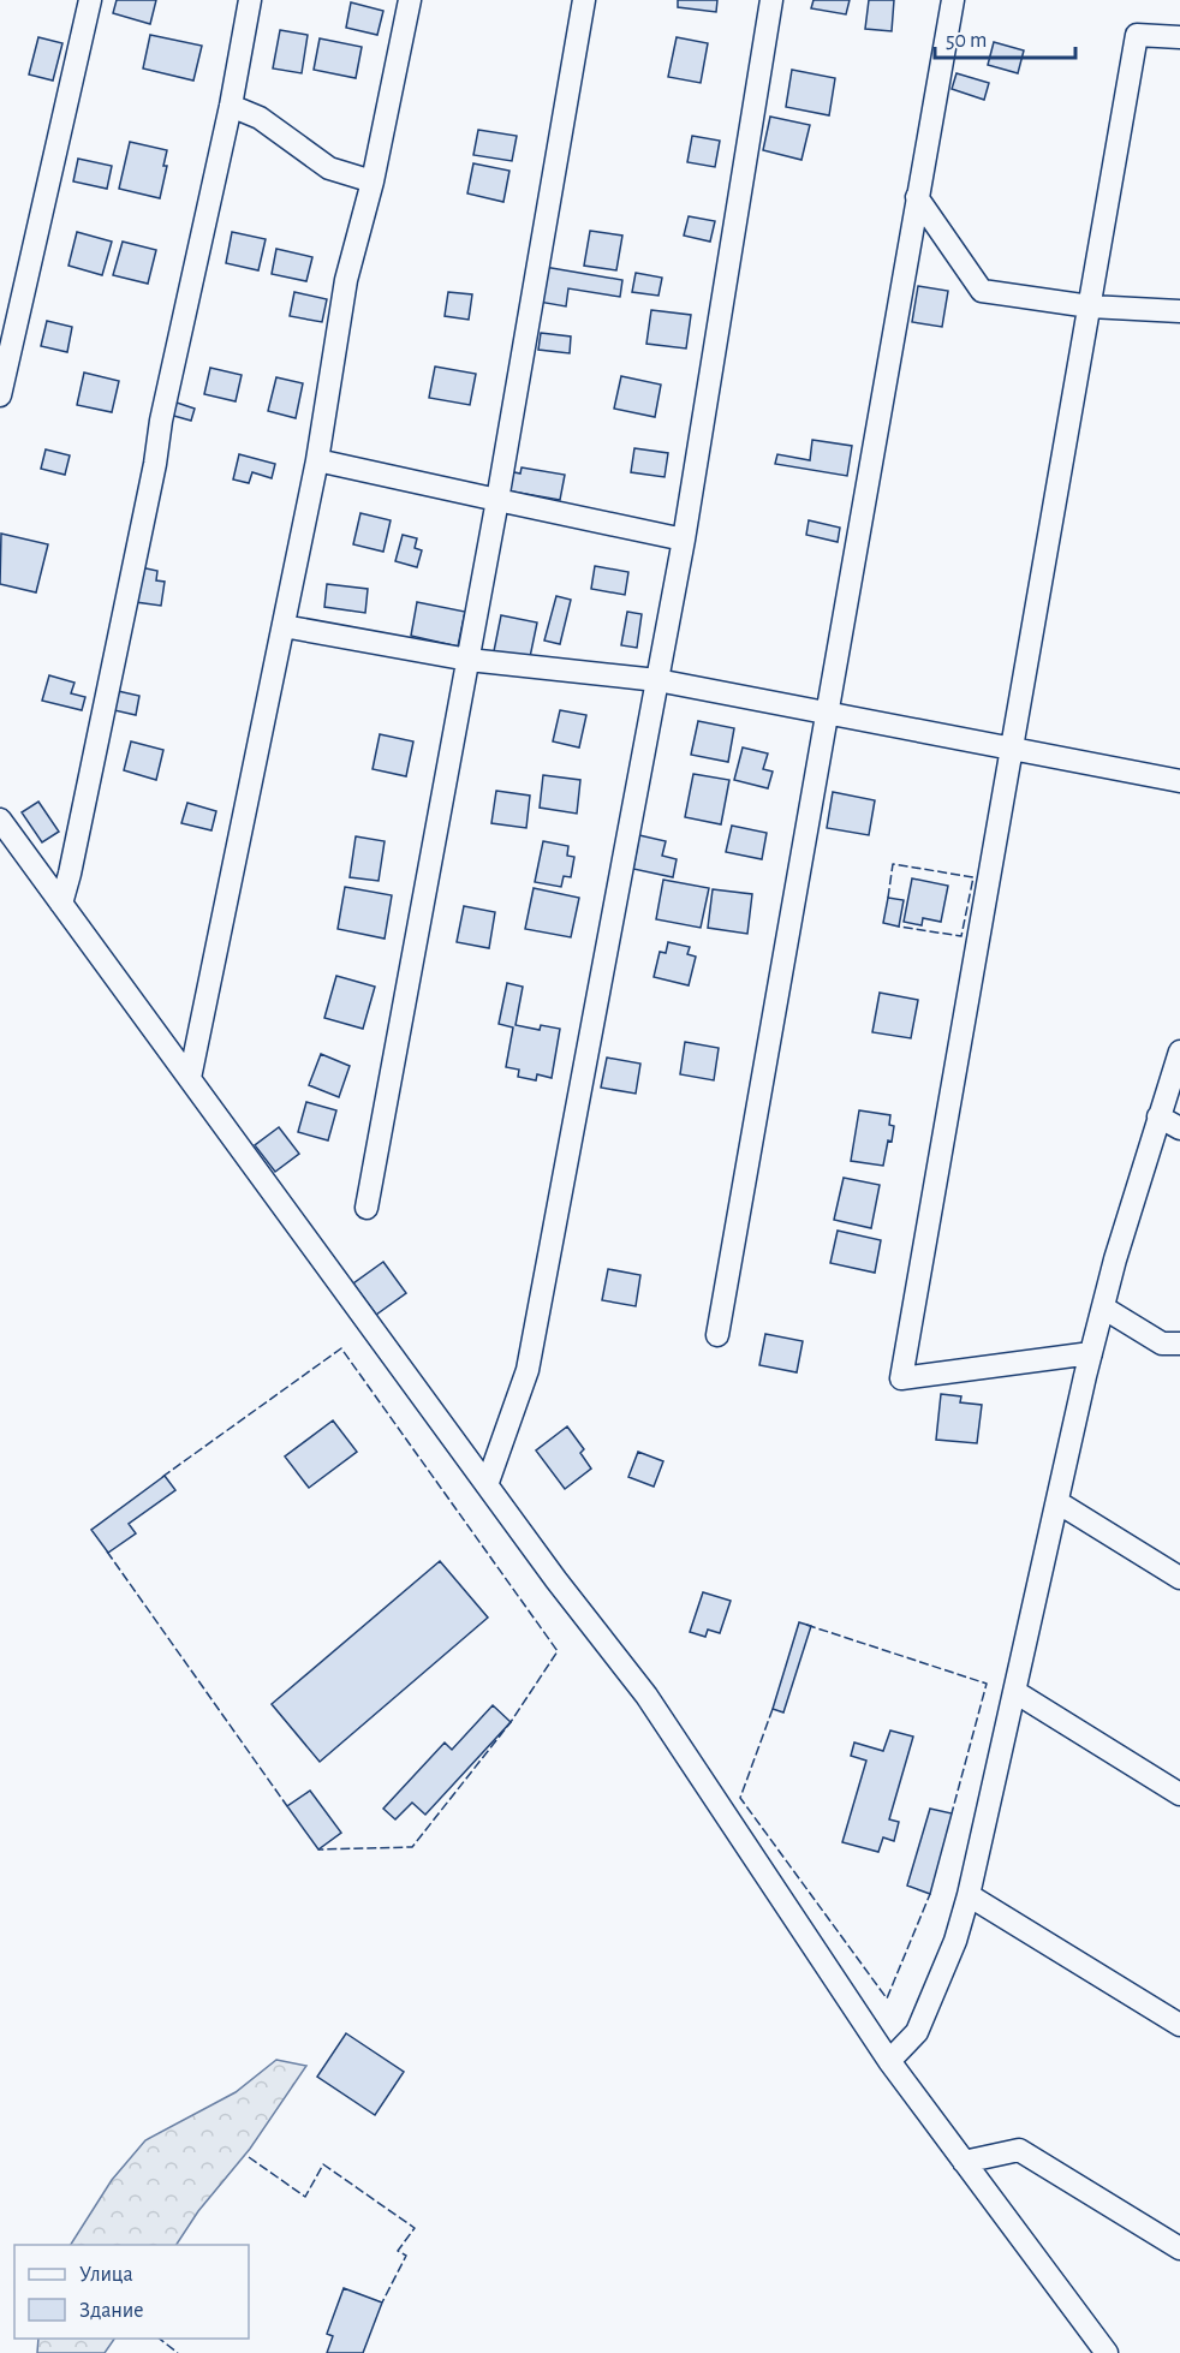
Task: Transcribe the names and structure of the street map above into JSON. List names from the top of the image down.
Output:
{
  "legend": ["Улица", "Здание"],
  "scale_bar": "50 m"
}
